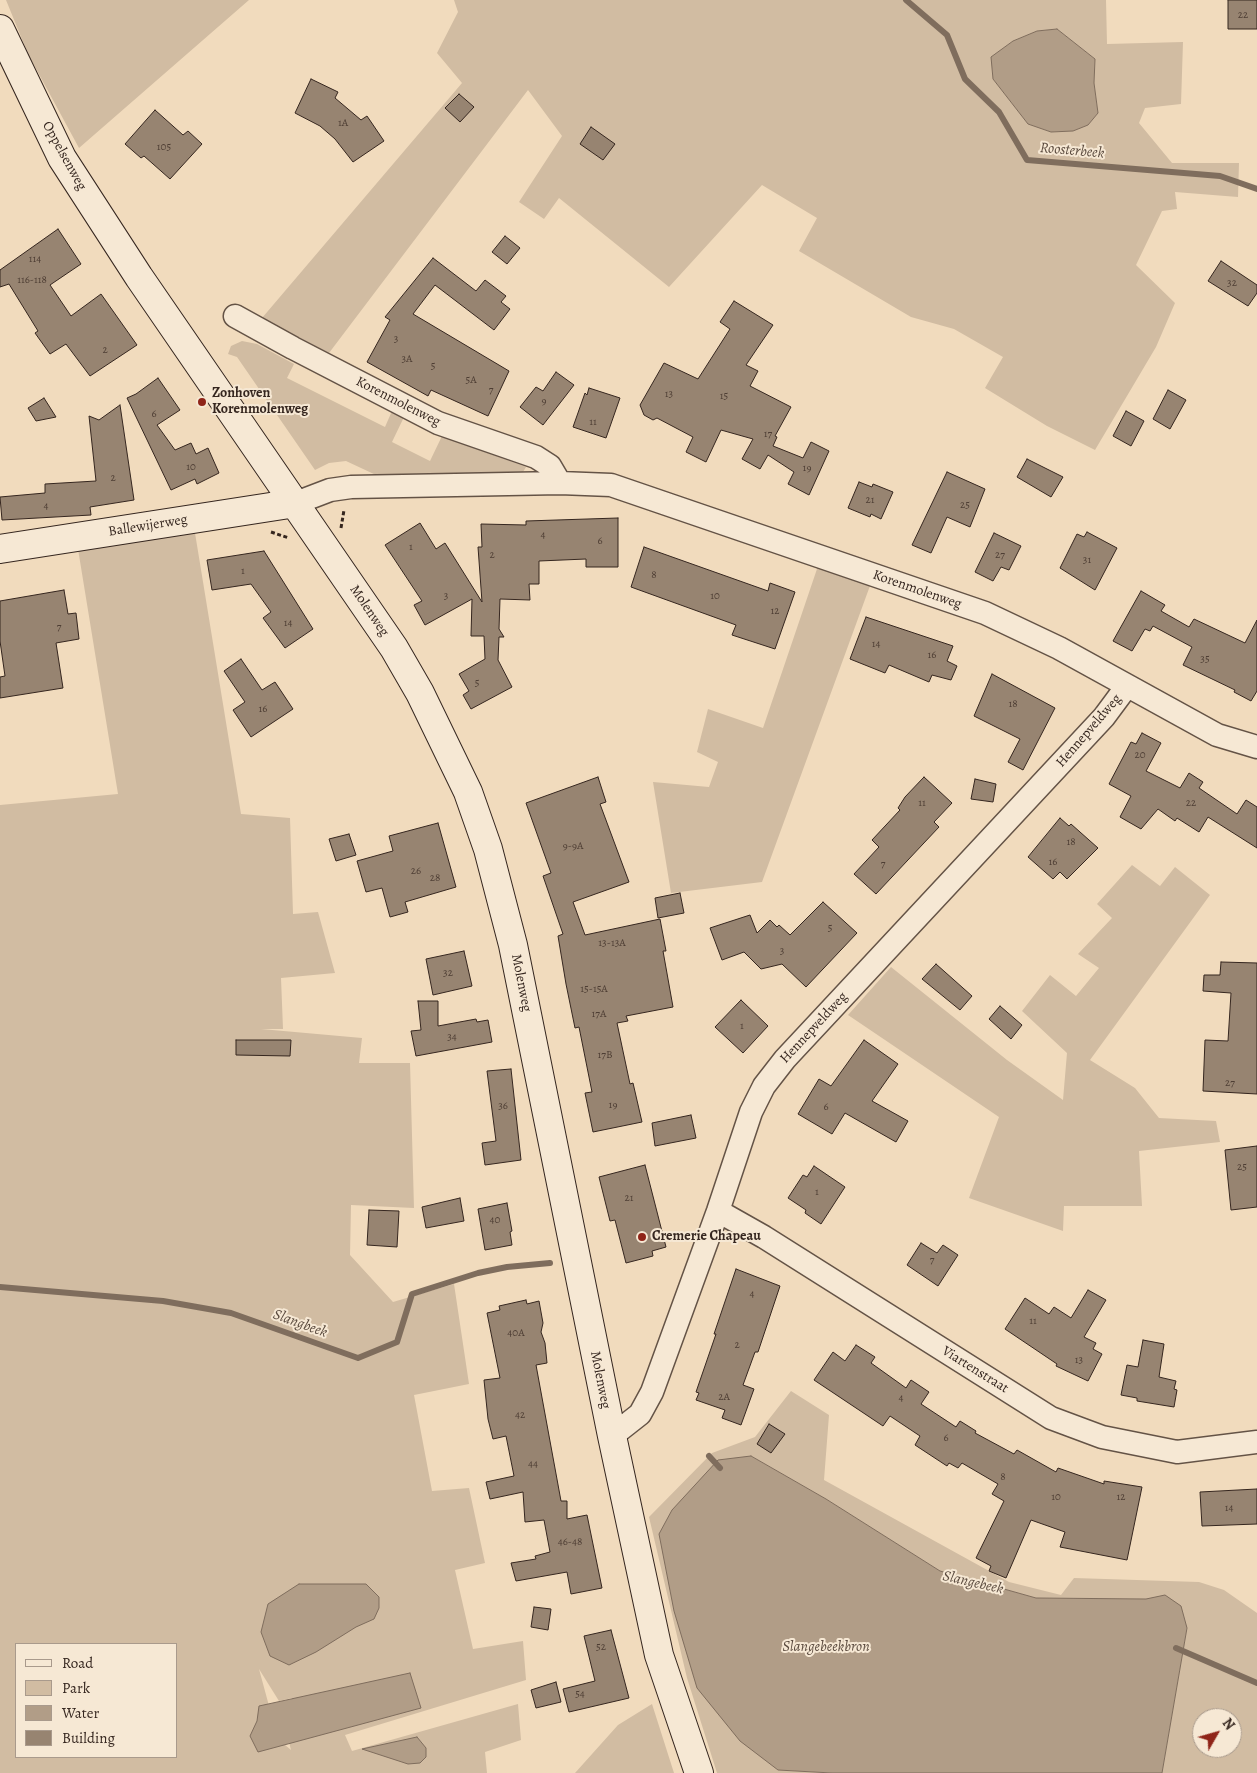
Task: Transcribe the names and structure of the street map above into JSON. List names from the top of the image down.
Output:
{
  "streets": {
    "street": [
      "Oppelsenweg",
      "Korenmolenweg",
      "Ballewijerweg",
      "Molenweg",
      "Hennepveldweg",
      "Viartenstraat"
    ]
  },
  "crossings": [
    ["Oppelsenweg", "Molenweg"],
    ["Korenmolenweg", "Ballewijerweg"],
    ["Korenmolenweg", "Molenweg"],
    ["Korenmolenweg", "Hennepveldweg"],
    ["Ballewijerweg", "Molenweg"],
    ["Molenweg", "Hennepveldweg"],
    ["Hennepveldweg", "Viartenstraat"]
  ],
  "water": [
    "Roosterbeek",
    "Slangbeek",
    "Slangebeek",
    "Slangebeekbron"
  ],
  "places": ["Zonhoven Korenmolenweg", "Cremerie Chapeau"],
  "house_numbers": [
    "22",
    "1A",
    "105",
    "114",
    "116-118",
    "32",
    "3",
    "2",
    "3A",
    "5",
    "5A",
    "7",
    "13",
    "15",
    "9",
    "6",
    "11",
    "17",
    "10",
    "19",
    "2",
    "21",
    "25",
    "4",
    "4",
    "6",
    "1",
    "2",
    "27",
    "31",
    "1",
    "8",
    "3",
    "10",
    "12",
    "14",
    "7",
    "14",
    "16",
    "35",
    "5",
    "18",
    "16",
    "20",
    "11",
    "22",
    "18",
    "9-9A",
    "16",
    "7",
    "26",
    "28",
    "5",
    "13-13A",
    "3",
    "32",
    "15-15A",
    "17A",
    "1",
    "34",
    "17B",
    "27",
    "19",
    "36",
    "6",
    "25",
    "1",
    "21",
    "40",
    "7",
    "4",
    "11",
    "40A",
    "2",
    "13",
    "2A",
    "4",
    "42",
    "6",
    "44",
    "8",
    "10",
    "12",
    "14",
    "46-48",
    "52",
    "54"
  ],
  "legend": [
    "Road",
    "Park",
    "Water",
    "Building"
  ],
  "north": "top right"
}
